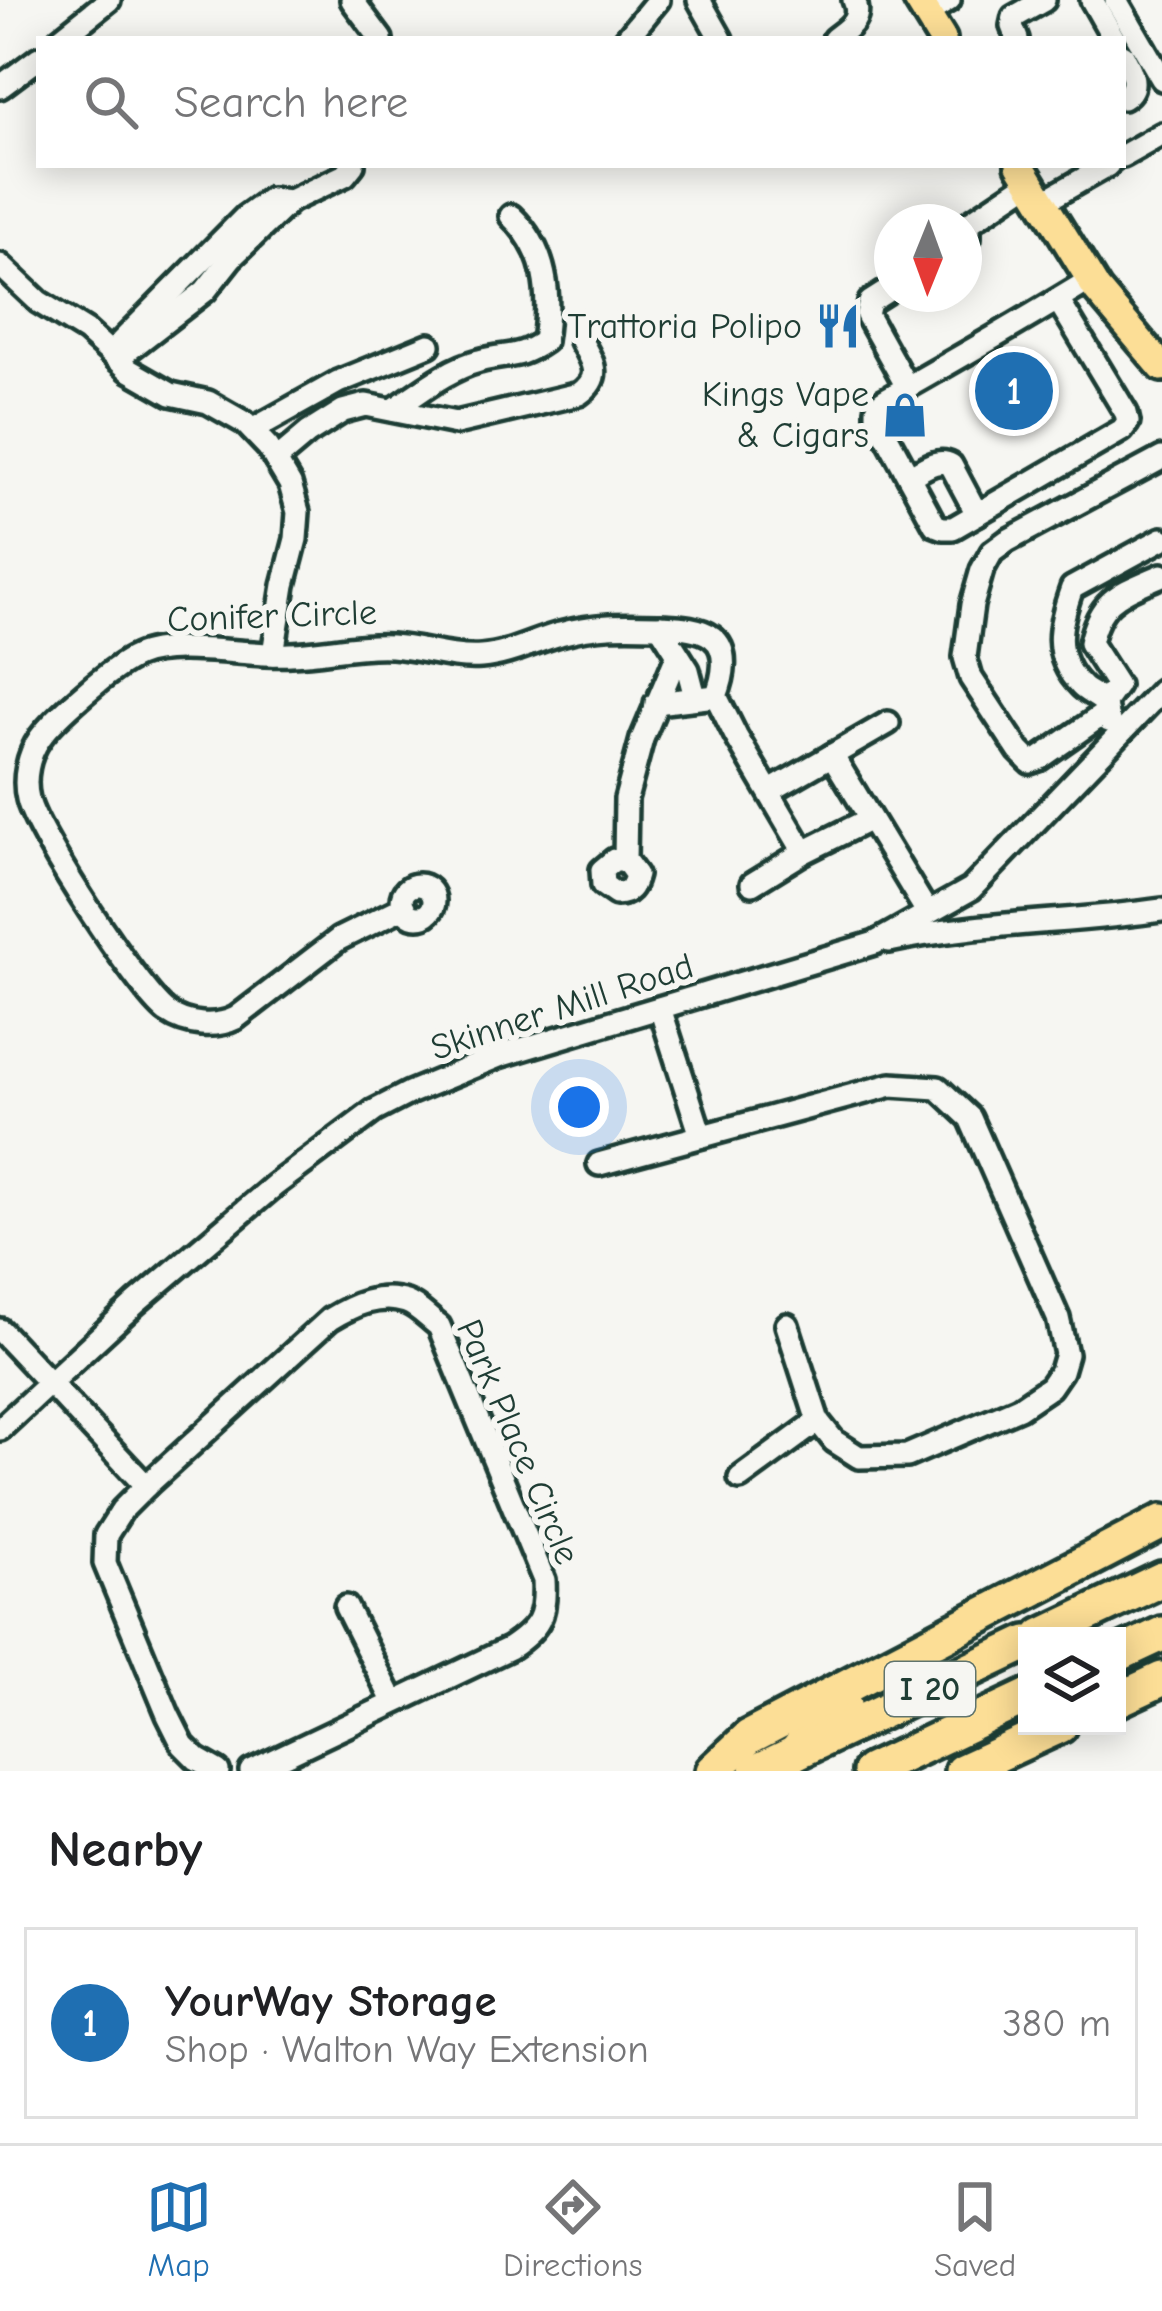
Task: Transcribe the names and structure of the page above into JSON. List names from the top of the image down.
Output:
{
  "streets": {
    "highway": ["I 20"],
    "street": ["Conifer Circle", "Skinner Mill Road", "Park Place Circle"]
  },
  "places": {
    "restaurant": ["Trattoria Polipo"],
    "shop": ["Kings Vape & Cigars"]
  },
  "north": "bottom",
  "page": {
    "search": "Search here",
    "pins": "1",
    "heading": "Nearby",
    "list": [
      {
        "mark": "1",
        "name": "YourWay Storage",
        "note": "Shop · Walton Way Extension",
        "value": "380 m"
      }
    ],
    "nav": ["Map", "Directions", "Saved"]
  }
}
